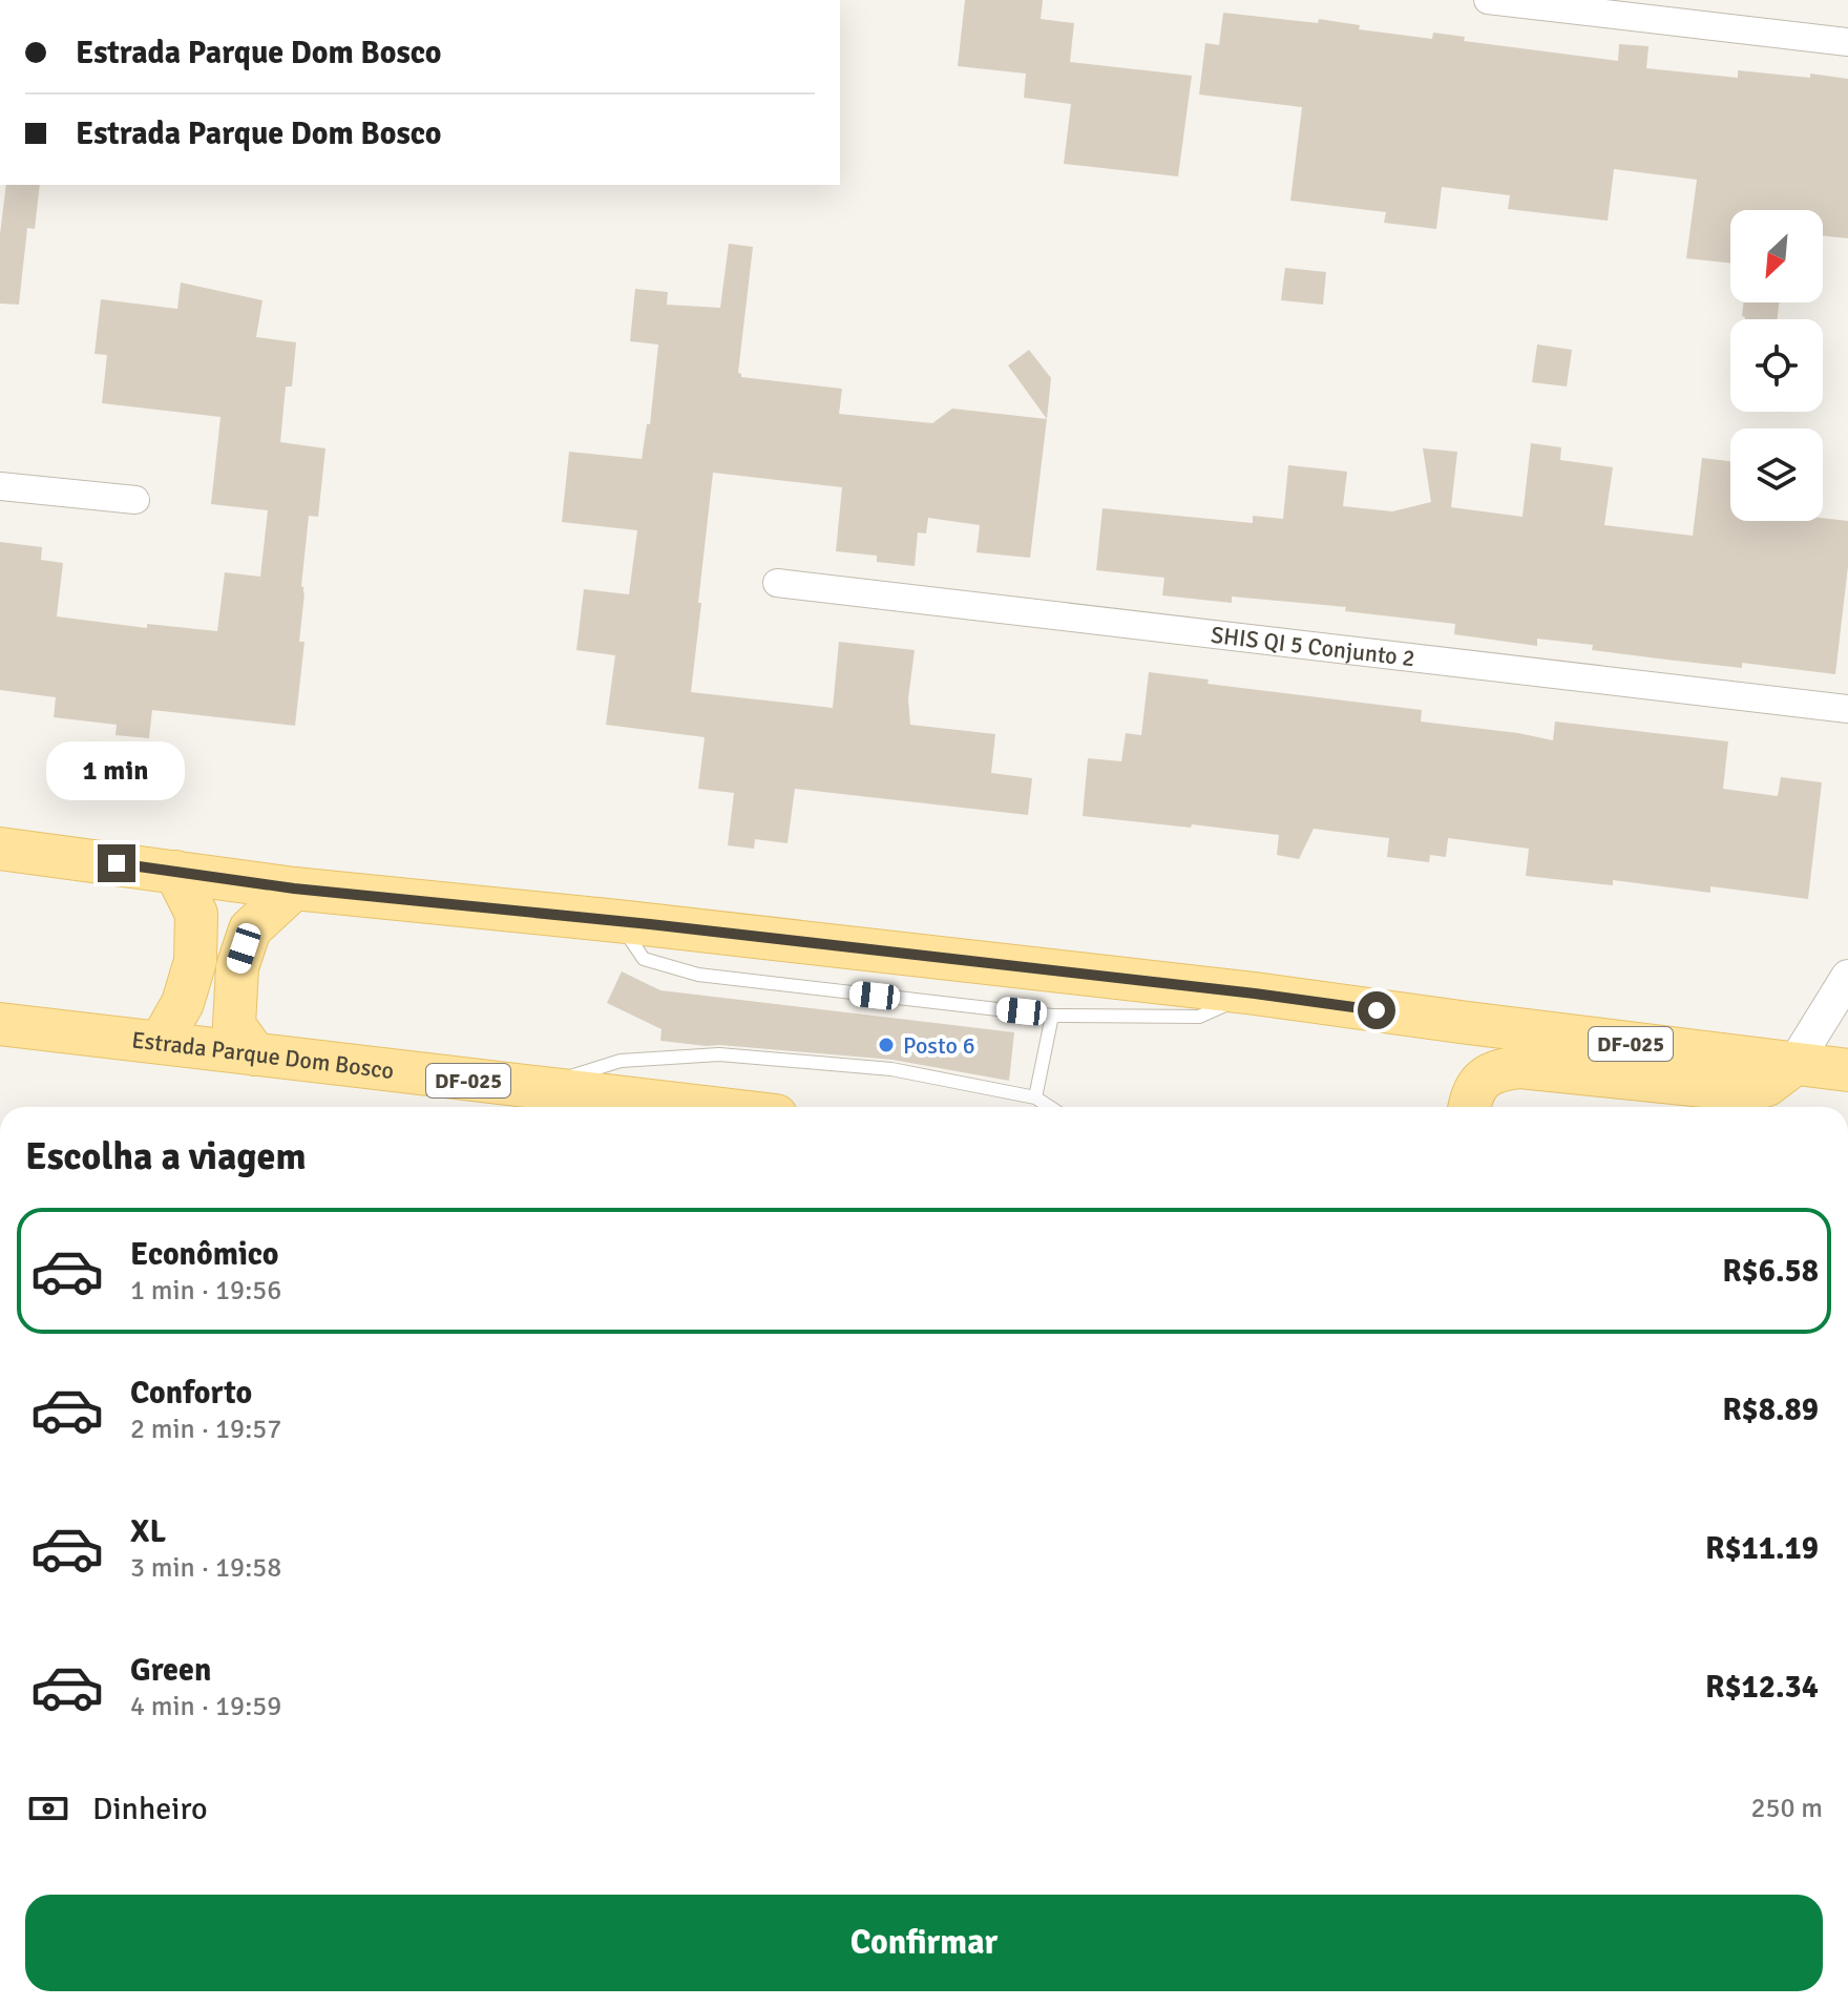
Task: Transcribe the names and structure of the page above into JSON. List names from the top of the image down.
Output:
{
  "streets": {
    "main road": ["DF-025", "Estrada Parque Dom Bosco"],
    "street": ["SHIS QI 5 Conjunto 2"]
  },
  "places": ["Posto 6"],
  "north": "bottom left",
  "page": {
    "banner": ["Estrada Parque Dom Bosco", "Estrada Parque Dom Bosco"],
    "bubble": "1 min",
    "heading": "Escolha a viagem",
    "list": [
      {
        "name": "Econômico",
        "note": "1 min · 19:56",
        "value": "R$6.58"
      },
      {
        "name": "Conforto",
        "note": "2 min · 19:57",
        "value": "R$8.89"
      },
      {
        "name": "XL",
        "note": "3 min · 19:58",
        "value": "R$11.19"
      },
      {
        "name": "Green",
        "note": "4 min · 19:59",
        "value": "R$12.34"
      }
    ],
    "pay": ["Dinheiro", "250 m"],
    "buttons": "Confirmar"
  }
}
